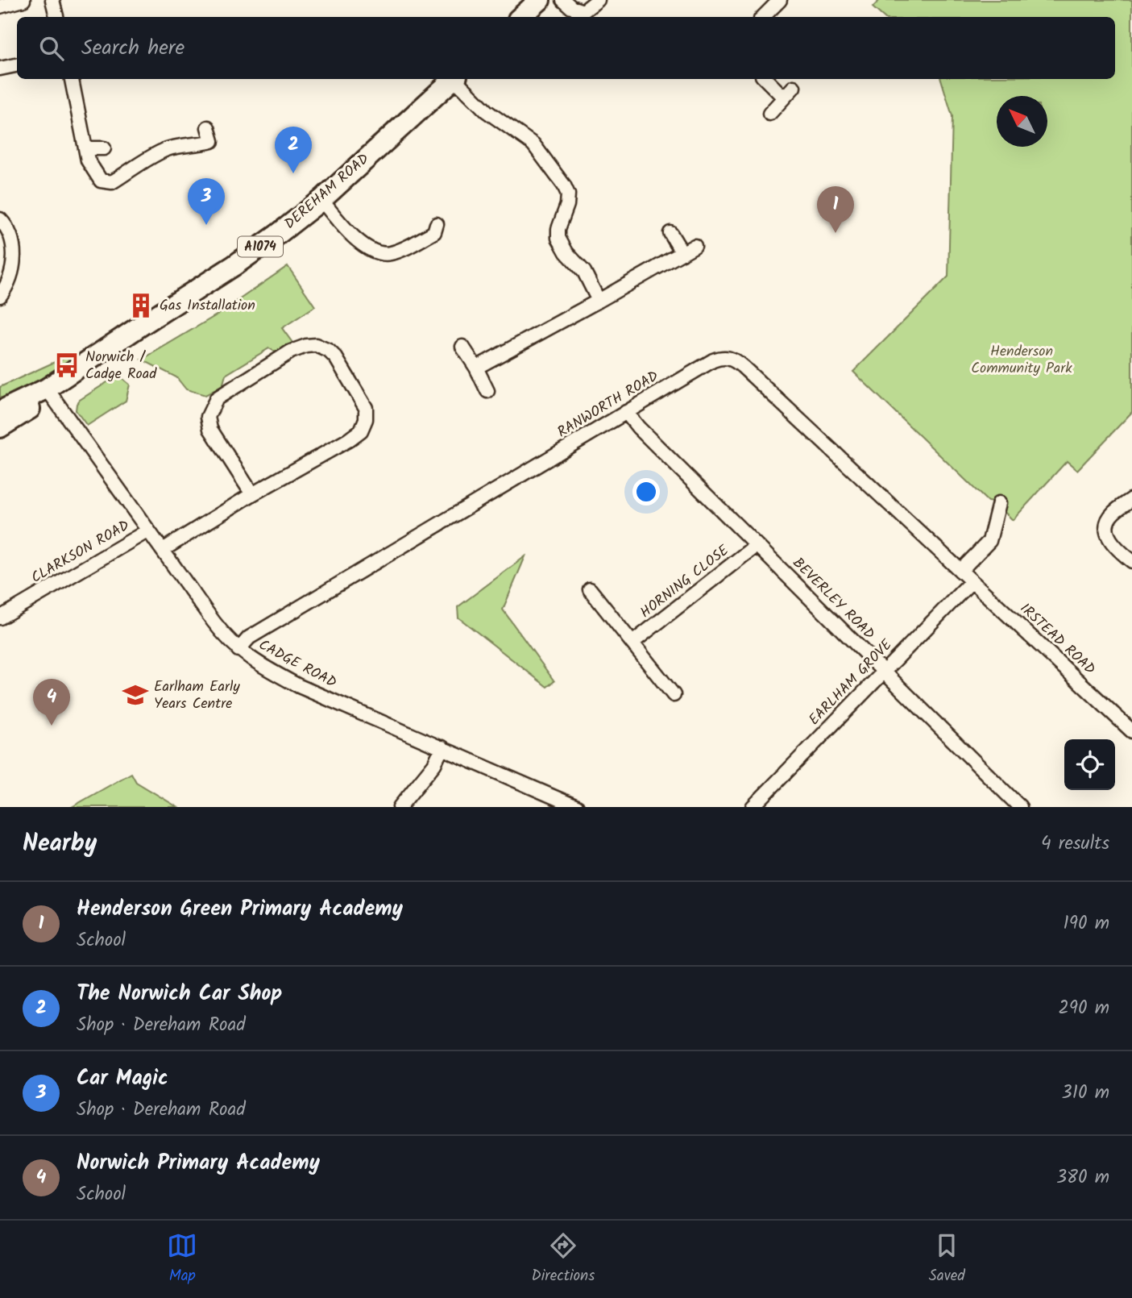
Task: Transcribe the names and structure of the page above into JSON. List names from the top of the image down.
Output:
{
  "streets": {
    "highway": ["DEREHAM ROAD", "A1074"],
    "street": [
      "RANWORTH ROAD",
      "CLARKSON ROAD",
      "HORNING CLOSE",
      "BEVERLEY ROAD",
      "IRSTEAD ROAD",
      "CADGE ROAD",
      "EARLHAM GROVE"
    ]
  },
  "crossings": [
    ["DEREHAM ROAD", "CADGE ROAD"],
    ["RANWORTH ROAD", "BEVERLEY ROAD"],
    ["RANWORTH ROAD", "IRSTEAD ROAD"],
    ["RANWORTH ROAD", "CADGE ROAD"],
    ["CLARKSON ROAD", "CADGE ROAD"],
    ["HORNING CLOSE", "BEVERLEY ROAD"],
    ["BEVERLEY ROAD", "EARLHAM GROVE"],
    ["IRSTEAD ROAD", "EARLHAM GROVE"]
  ],
  "parks": ["Henderson Community Park"],
  "places": {
    "building": ["Gas Installation"],
    "bus stop": ["Norwich / Cadge Road"],
    "school or university": ["Earlham Early Years Centre"]
  },
  "north": "top left",
  "page": {
    "search": "Search here",
    "pins": [
      "2",
      "3",
      "1",
      "4"
    ],
    "heading": ["Nearby", "4 results"],
    "list": [
      {
        "mark": "1",
        "name": "Henderson Green Primary Academy",
        "note": "School",
        "value": "190 m"
      },
      {
        "mark": "2",
        "name": "The Norwich Car Shop",
        "note": "Shop · Dereham Road",
        "value": "290 m"
      },
      {
        "mark": "3",
        "name": "Car Magic",
        "note": "Shop · Dereham Road",
        "value": "310 m"
      },
      {
        "mark": "4",
        "name": "Norwich Primary Academy",
        "note": "School",
        "value": "380 m"
      }
    ],
    "nav": ["Map", "Directions", "Saved"]
  }
}
